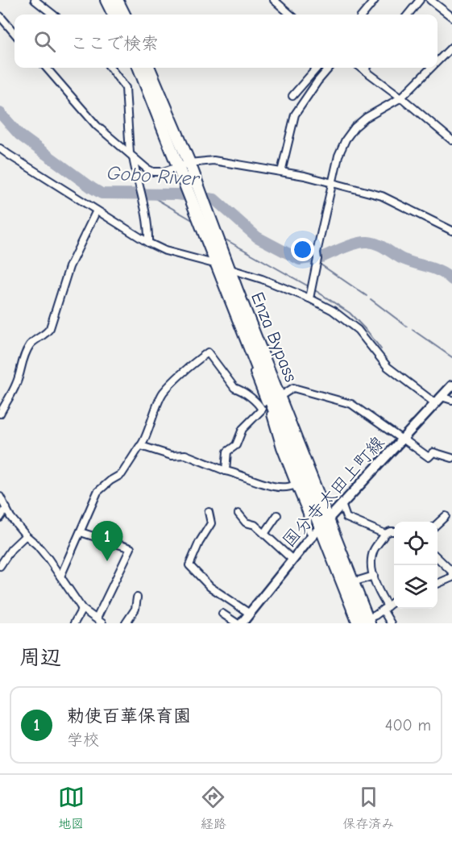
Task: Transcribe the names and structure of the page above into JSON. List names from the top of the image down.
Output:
{
  "streets": {
    "highway": ["Enza Bypass"],
    "main road": ["国分寺太田上町線"]
  },
  "crossings": [
    ["Enza Bypass", "国分寺太田上町線"]
  ],
  "water": ["Gobo River"],
  "page": {
    "search": "ここで検索",
    "pins": "1",
    "heading": "周辺",
    "list": [
      {
        "mark": "1",
        "name": "勅使百華保育園",
        "note": "学校",
        "value": "400 m"
      }
    ],
    "nav": ["地図", "経路", "保存済み"]
  }
}
